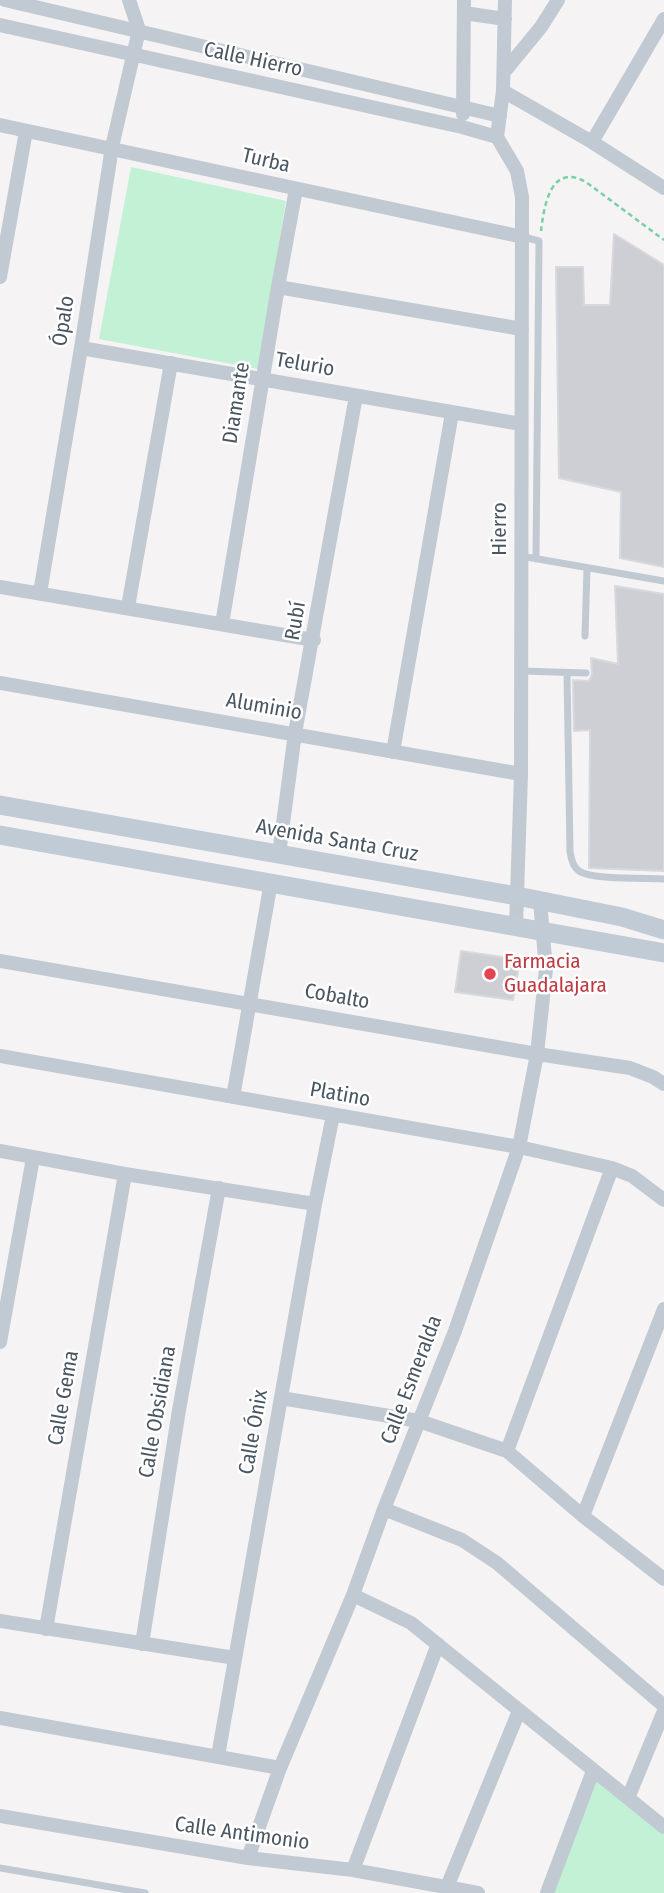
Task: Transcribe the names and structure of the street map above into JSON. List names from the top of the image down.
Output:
{
  "streets": {
    "street": [
      "Calle Hierro",
      "Turba",
      "Ópalo",
      "Telurio",
      "Diamante",
      "Hierro",
      "Rubí",
      "Aluminio",
      "Avenida Santa Cruz",
      "Cobalto",
      "Platino",
      "Calle Esmeralda",
      "Calle Gema",
      "Calle Obsidiana",
      "Calle Ónix",
      "Calle Antimonio"
    ]
  },
  "crossings": [
    ["Calle Hierro", "Ópalo"],
    ["Calle Hierro", "Hierro"],
    ["Turba", "Ópalo"],
    ["Turba", "Diamante"],
    ["Turba", "Hierro"],
    ["Ópalo", "Telurio"],
    ["Telurio", "Diamante"],
    ["Telurio", "Hierro"],
    ["Telurio", "Rubí"],
    ["Hierro", "Aluminio"],
    ["Hierro", "Avenida Santa Cruz"],
    ["Rubí", "Aluminio"],
    ["Rubí", "Avenida Santa Cruz"],
    ["Avenida Santa Cruz", "Calle Esmeralda"],
    ["Cobalto", "Calle Esmeralda"],
    ["Platino", "Calle Esmeralda"],
    ["Platino", "Calle Ónix"],
    ["Calle Esmeralda", "Calle Antimonio"]
  ],
  "places": ["Farmacia Guadalajara"]
}
